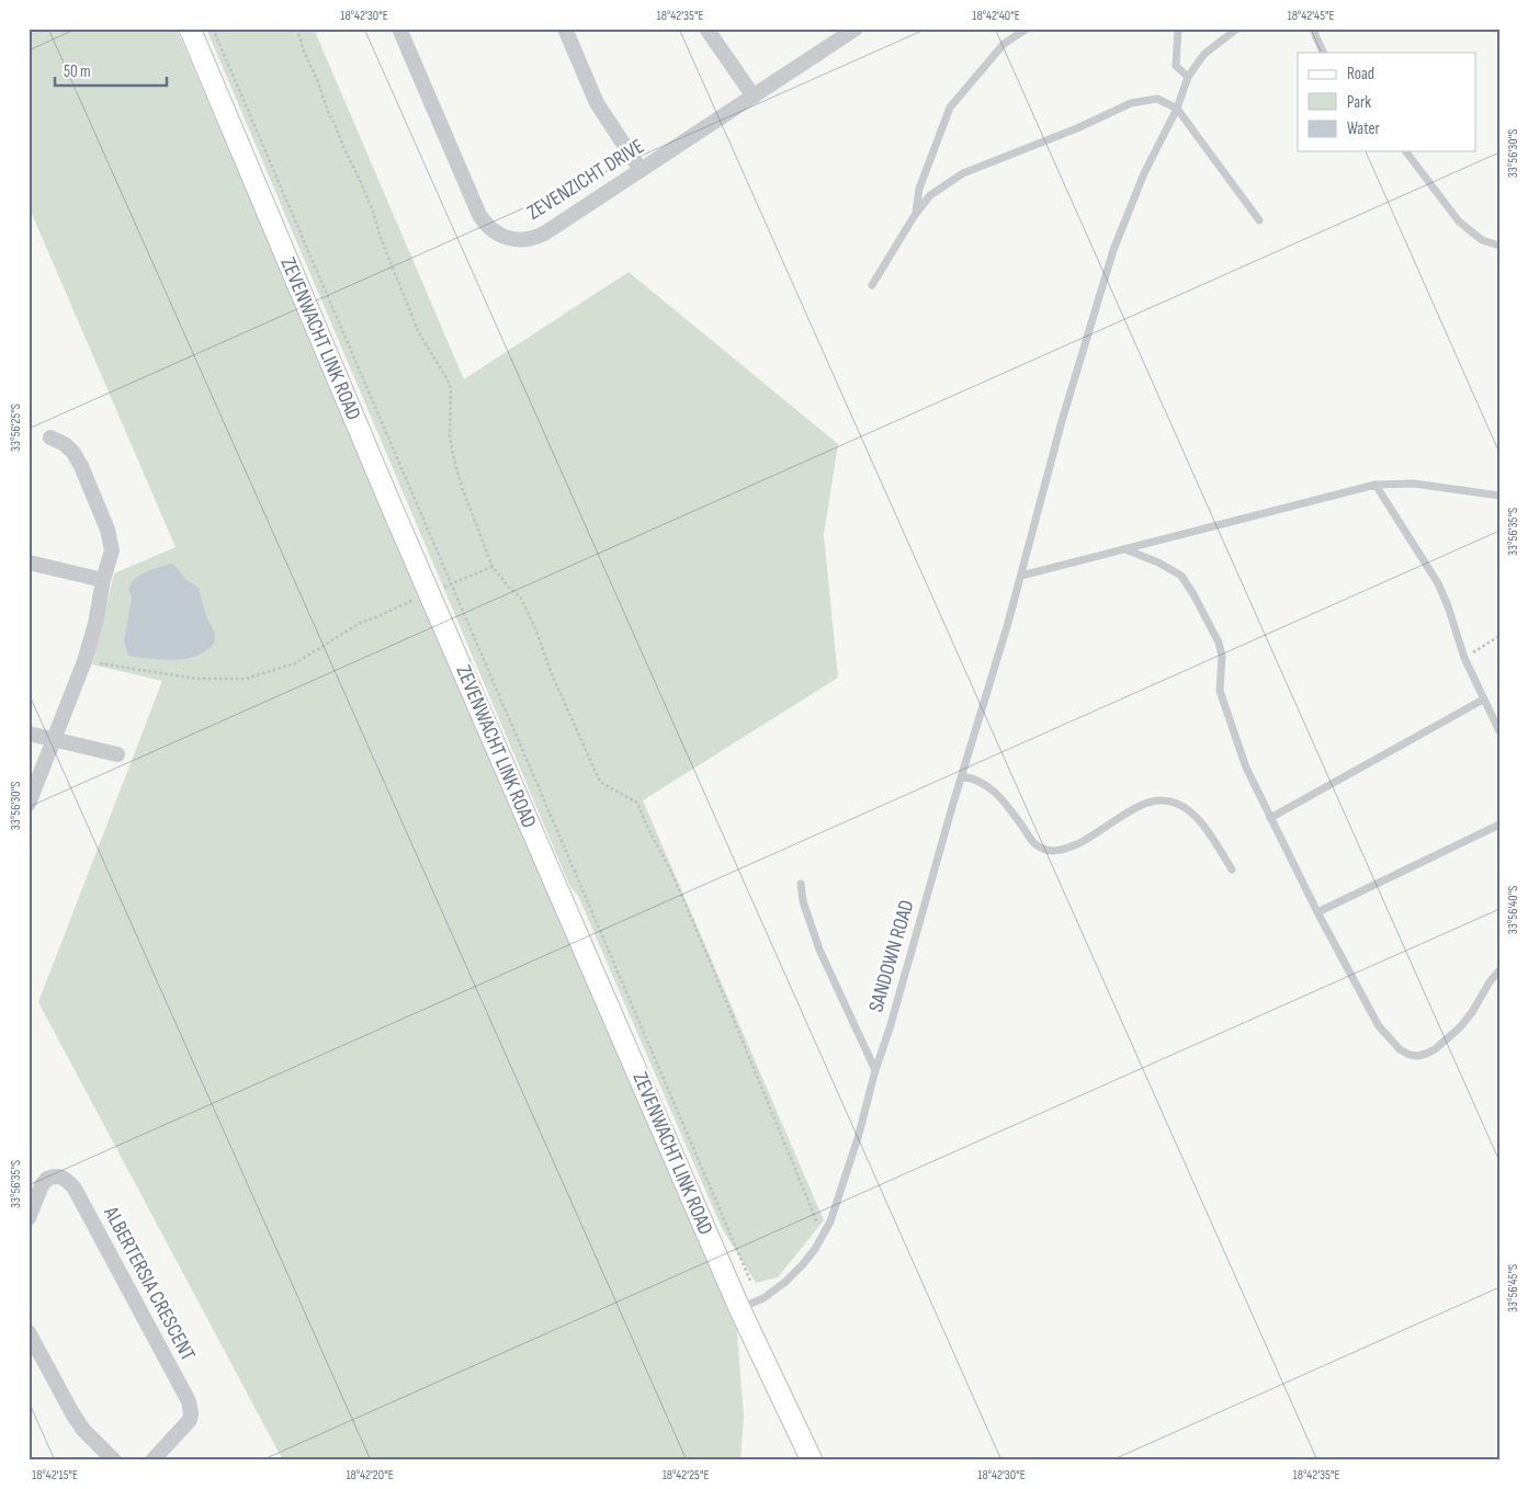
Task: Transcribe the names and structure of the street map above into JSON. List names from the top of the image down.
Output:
{
  "streets": {
    "street": ["ZEVENZICHT DRIVE", "ZEVENWACHT LINK ROAD", "ALBERTERSIA CRESCENT"],
    "lane": ["SANDOWN ROAD"]
  },
  "crossings": [
    ["ZEVENWACHT LINK ROAD", "SANDOWN ROAD"]
  ],
  "legend": ["Road", "Park", "Water"],
  "scale_bar": "50 m",
  "coordinates": [
    "18°42'30\"E",
    "18°42'35\"E",
    "18°42'40\"E",
    "18°42'45\"E",
    "33°56'30\"S",
    "33°56'25\"S",
    "33°56'35\"S",
    "33°56'40\"S",
    "33°56'45\"S",
    "18°42'15\"E",
    "18°42'20\"E",
    "18°42'25\"E"
  ]
}
